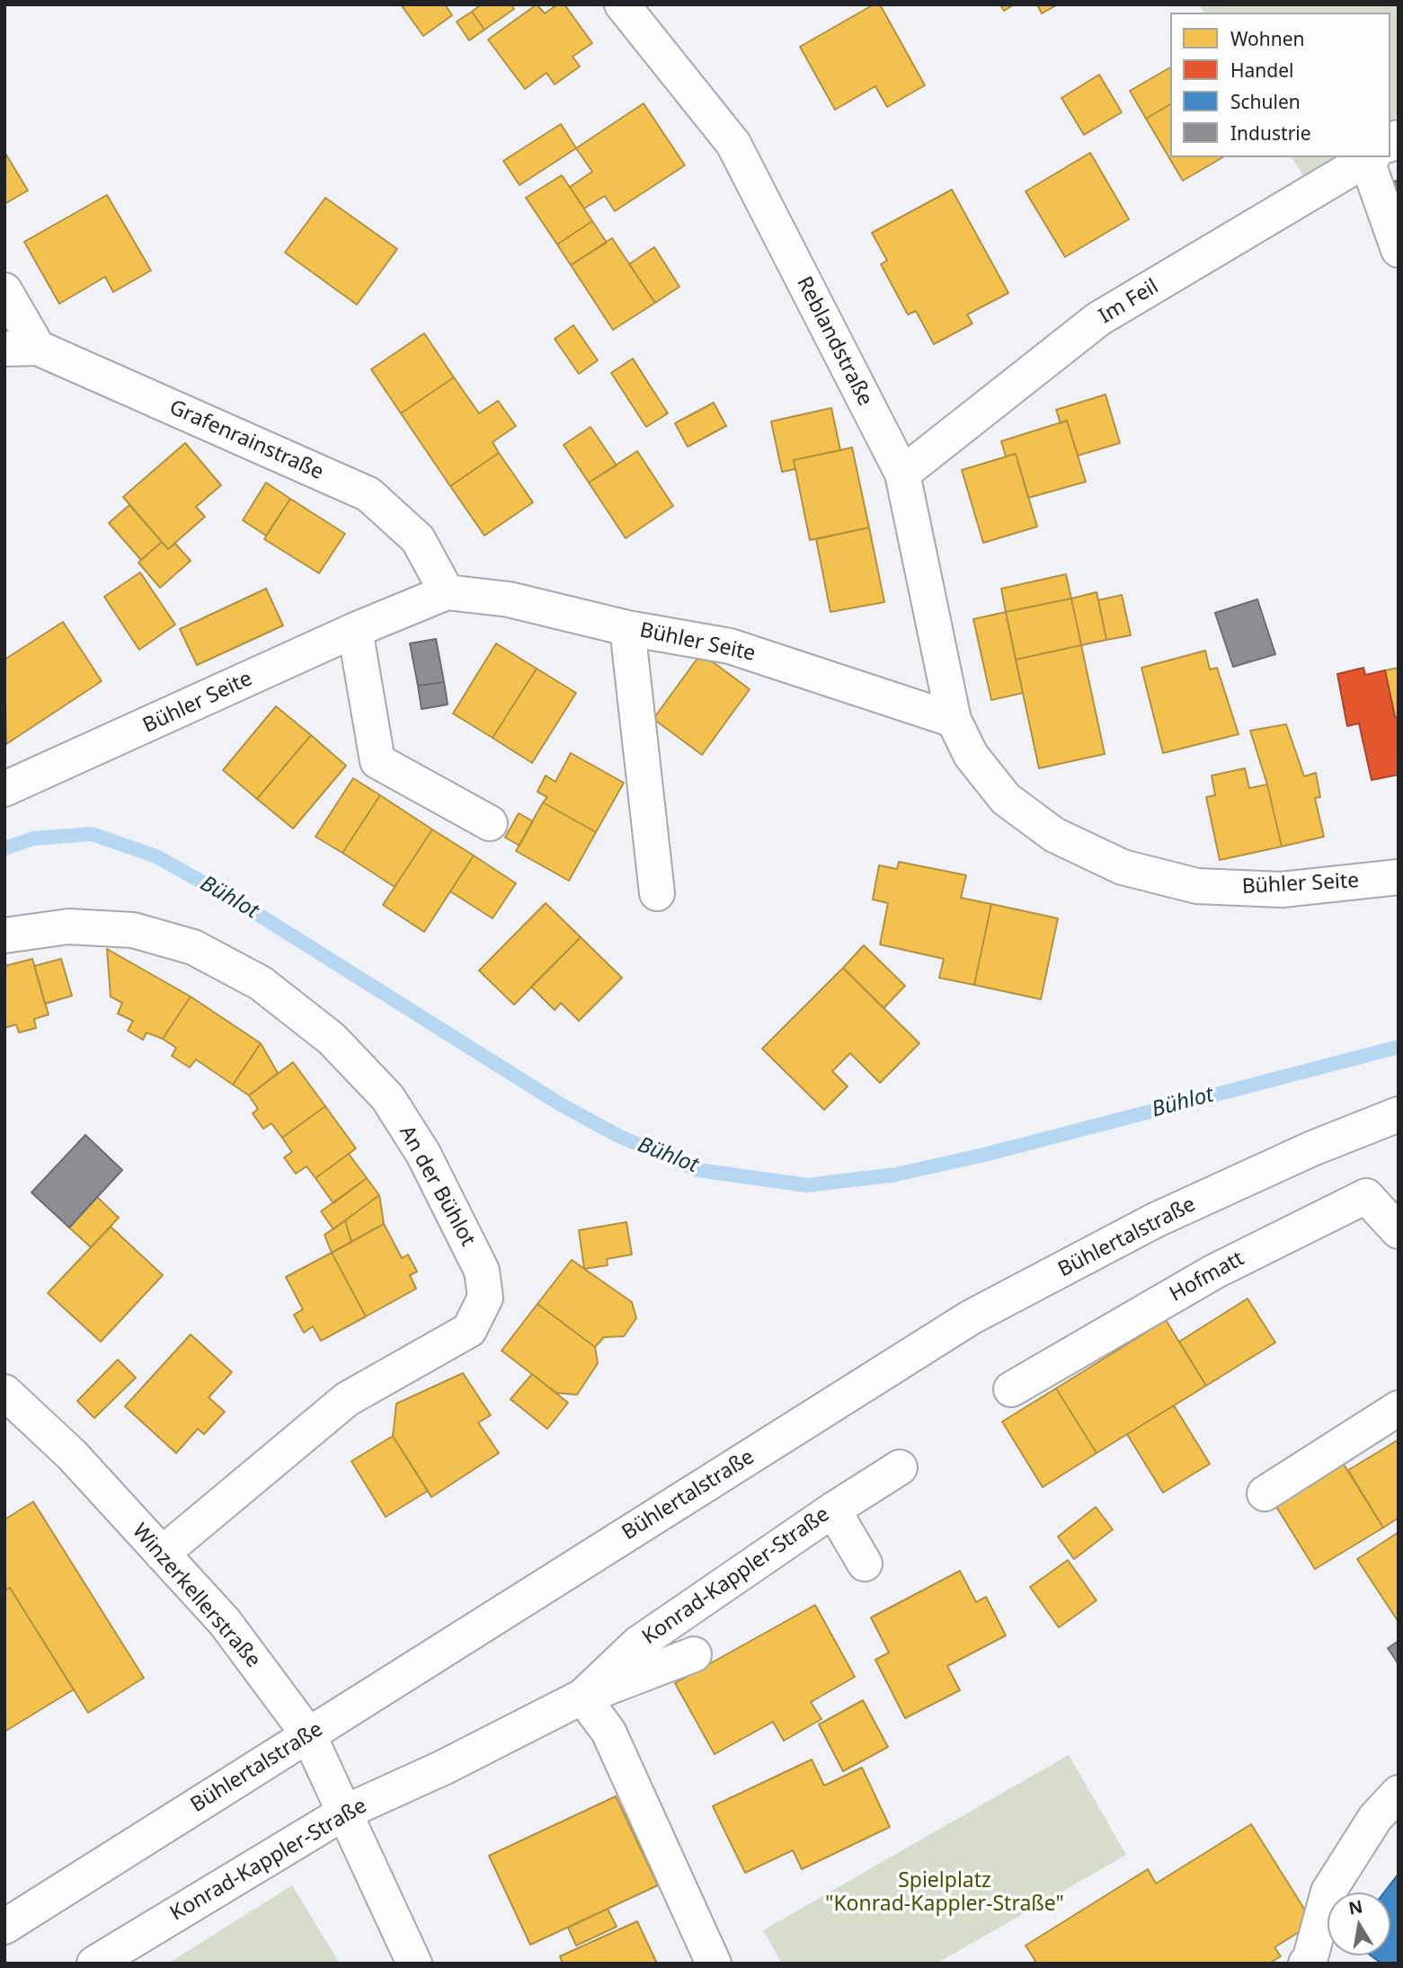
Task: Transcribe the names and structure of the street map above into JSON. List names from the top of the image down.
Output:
{
  "streets": {
    "street": [
      "Im Feil",
      "Reblandstraße",
      "Grafenrainstraße",
      "Bühler Seite",
      "An der Bühlot",
      "Bühlertalstraße",
      "Hofmatt",
      "Konrad-Kappler-Straße",
      "Winzerkellerstraße"
    ]
  },
  "crossings": [
    ["Im Feil", "Reblandstraße"],
    ["Reblandstraße", "Bühler Seite"],
    ["Grafenrainstraße", "Bühler Seite"],
    ["An der Bühlot", "Winzerkellerstraße"],
    ["Bühlertalstraße", "Winzerkellerstraße"],
    ["Konrad-Kappler-Straße", "Winzerkellerstraße"]
  ],
  "water": ["Bühlot"],
  "parks": ["Spielplatz \"Konrad-Kappler-Straße\""],
  "legend": [
    "Wohnen",
    "Handel",
    "Schulen",
    "Industrie"
  ],
  "north": "top"
}
